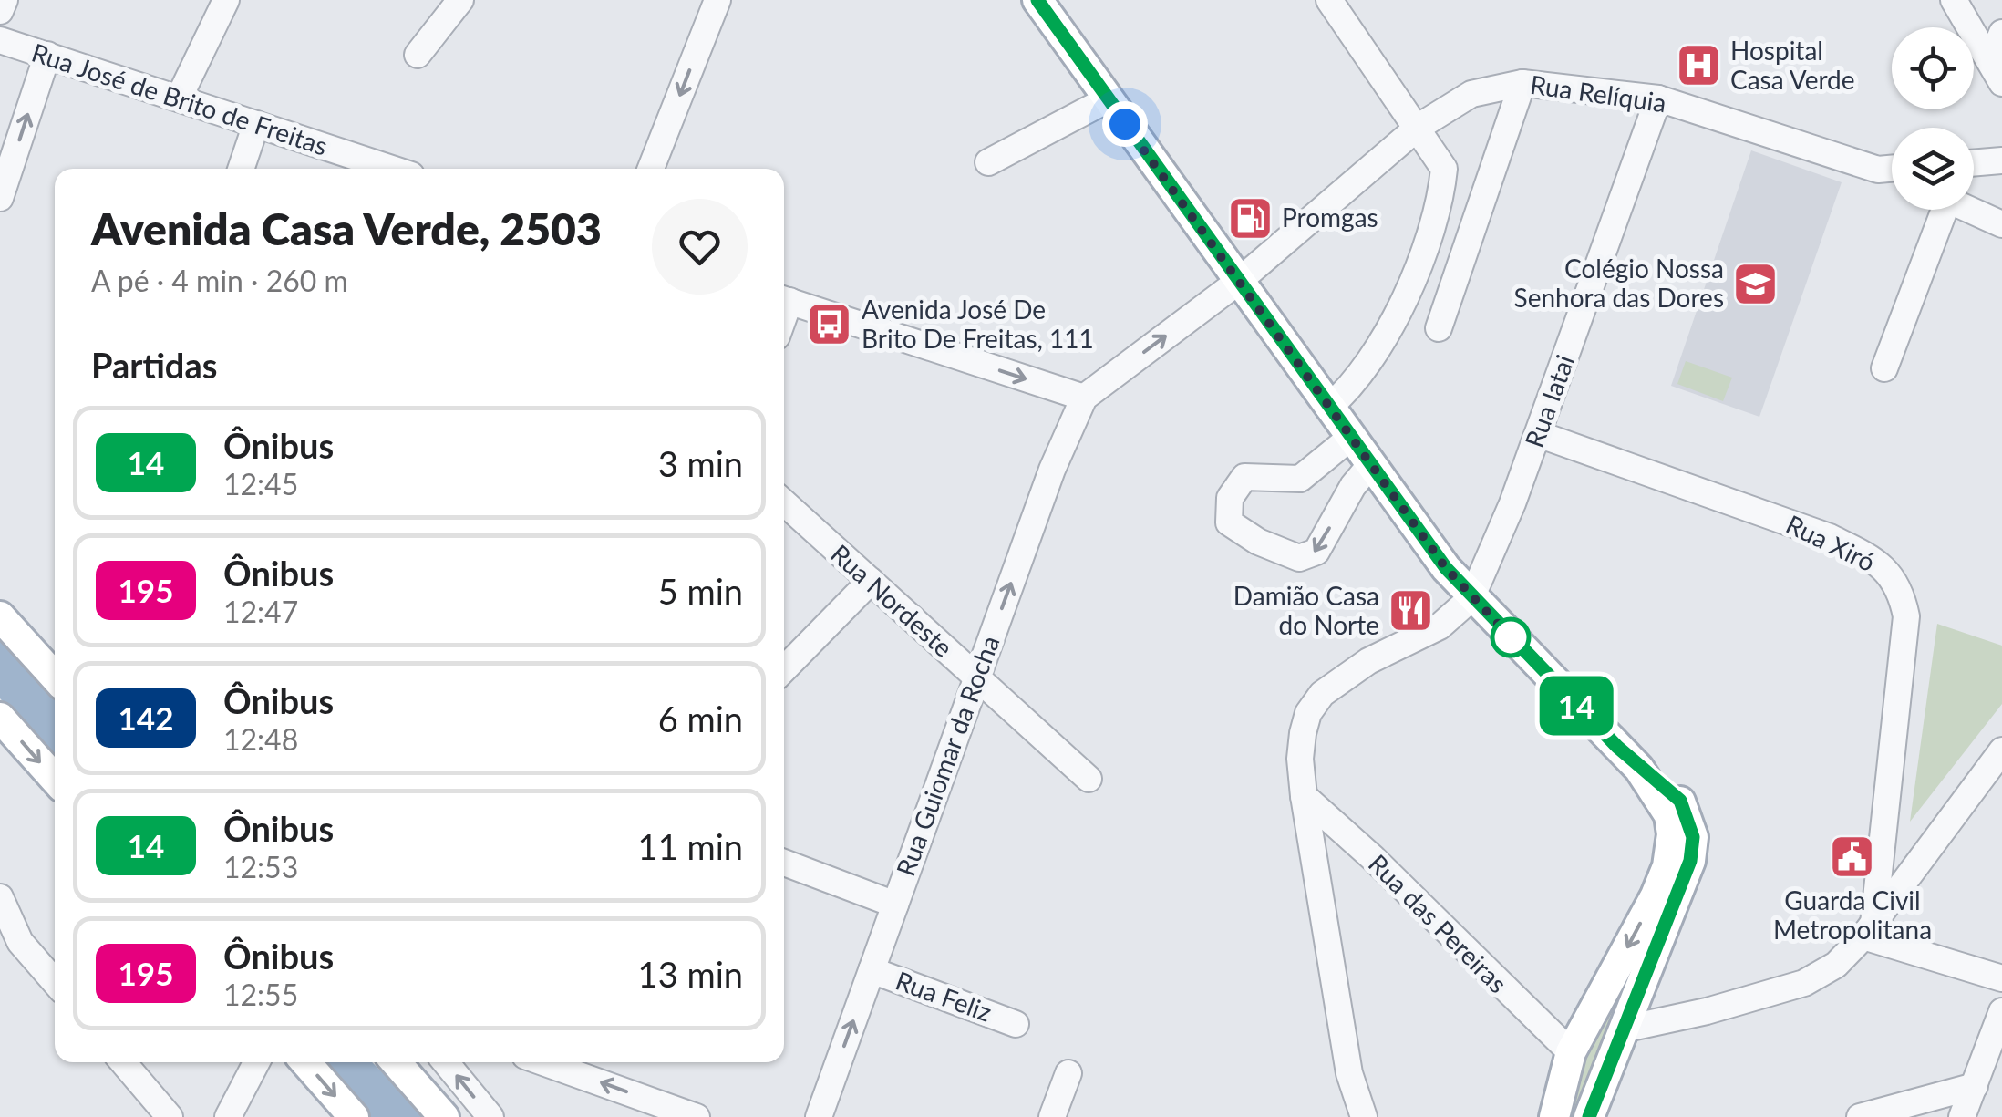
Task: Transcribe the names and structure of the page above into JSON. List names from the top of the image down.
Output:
{
  "streets": {
    "street": [
      "Rua Relíquia",
      "Rua José de Brito de Freitas",
      "Rua Iatai",
      "Rua Xiró",
      "Rua Nordeste",
      "Rua Guiomar da Rocha",
      "Rua das Pereiras",
      "Rua Feliz"
    ]
  },
  "crossings": [
    ["Rua Relíquia", "Rua Iatai"],
    ["Rua Relíquia", "Rua Guiomar da Rocha"],
    ["Rua Iatai", "Rua Xiró"],
    ["Rua Nordeste", "Rua Guiomar da Rocha"],
    ["Rua Guiomar da Rocha", "Rua Feliz"]
  ],
  "one_way": ["Rua Guiomar da Rocha"],
  "places": {
    "hospital": ["Hospital Casa Verde"],
    "fuel station": ["Promgas"],
    "school or university": ["Colégio Nossa Senhora das Dores"],
    "bus stop": ["Avenida José De Brito De Freitas, 111"],
    "restaurant": ["Damião Casa do Norte"],
    "public building": ["Guarda Civil Metropolitana"]
  },
  "lines": ["bus line 14"],
  "page": {
    "on_map": "14",
    "heading": [
      ["Avenida Casa Verde, 2503", "A pé · 4 min · 260 m"],
      "Partidas"
    ],
    "list": [
      {
        "mark": "14",
        "name": "Ônibus",
        "note": "12:45",
        "value": "3 min"
      },
      {
        "mark": "195",
        "name": "Ônibus",
        "note": "12:47",
        "value": "5 min"
      },
      {
        "mark": "142",
        "name": "Ônibus",
        "note": "12:48",
        "value": "6 min"
      },
      {
        "mark": "14",
        "name": "Ônibus",
        "note": "12:53",
        "value": "11 min"
      },
      {
        "mark": "195",
        "name": "Ônibus",
        "note": "12:55",
        "value": "13 min"
      }
    ]
  }
}
